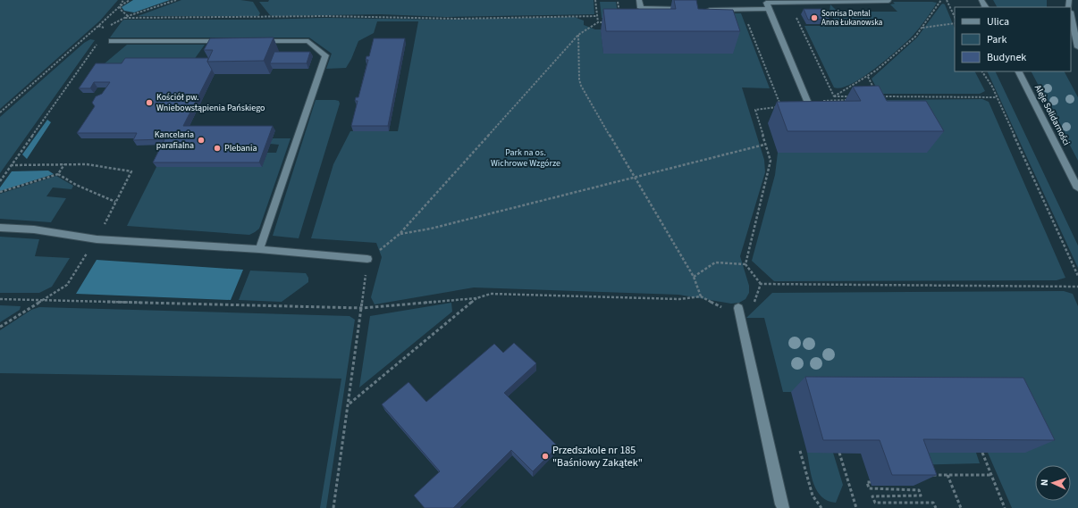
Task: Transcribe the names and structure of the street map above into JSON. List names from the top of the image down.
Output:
{
  "streets": {
    "street": ["Aleje Solidarności"]
  },
  "parks": ["Park na os. Wichrowe Wzgórze"],
  "places": [
    "Sonrisa Dental Anna Łukanowska",
    "Kościół pw. Wniebowstąpienia Pańskiego",
    "Kancelaria parafialna",
    "Plebania",
    "Przedszkole nr 185 \"Baśniowy Zakątek\""
  ],
  "legend": ["Ulica", "Park", "Budynek"],
  "north": "left"
}
